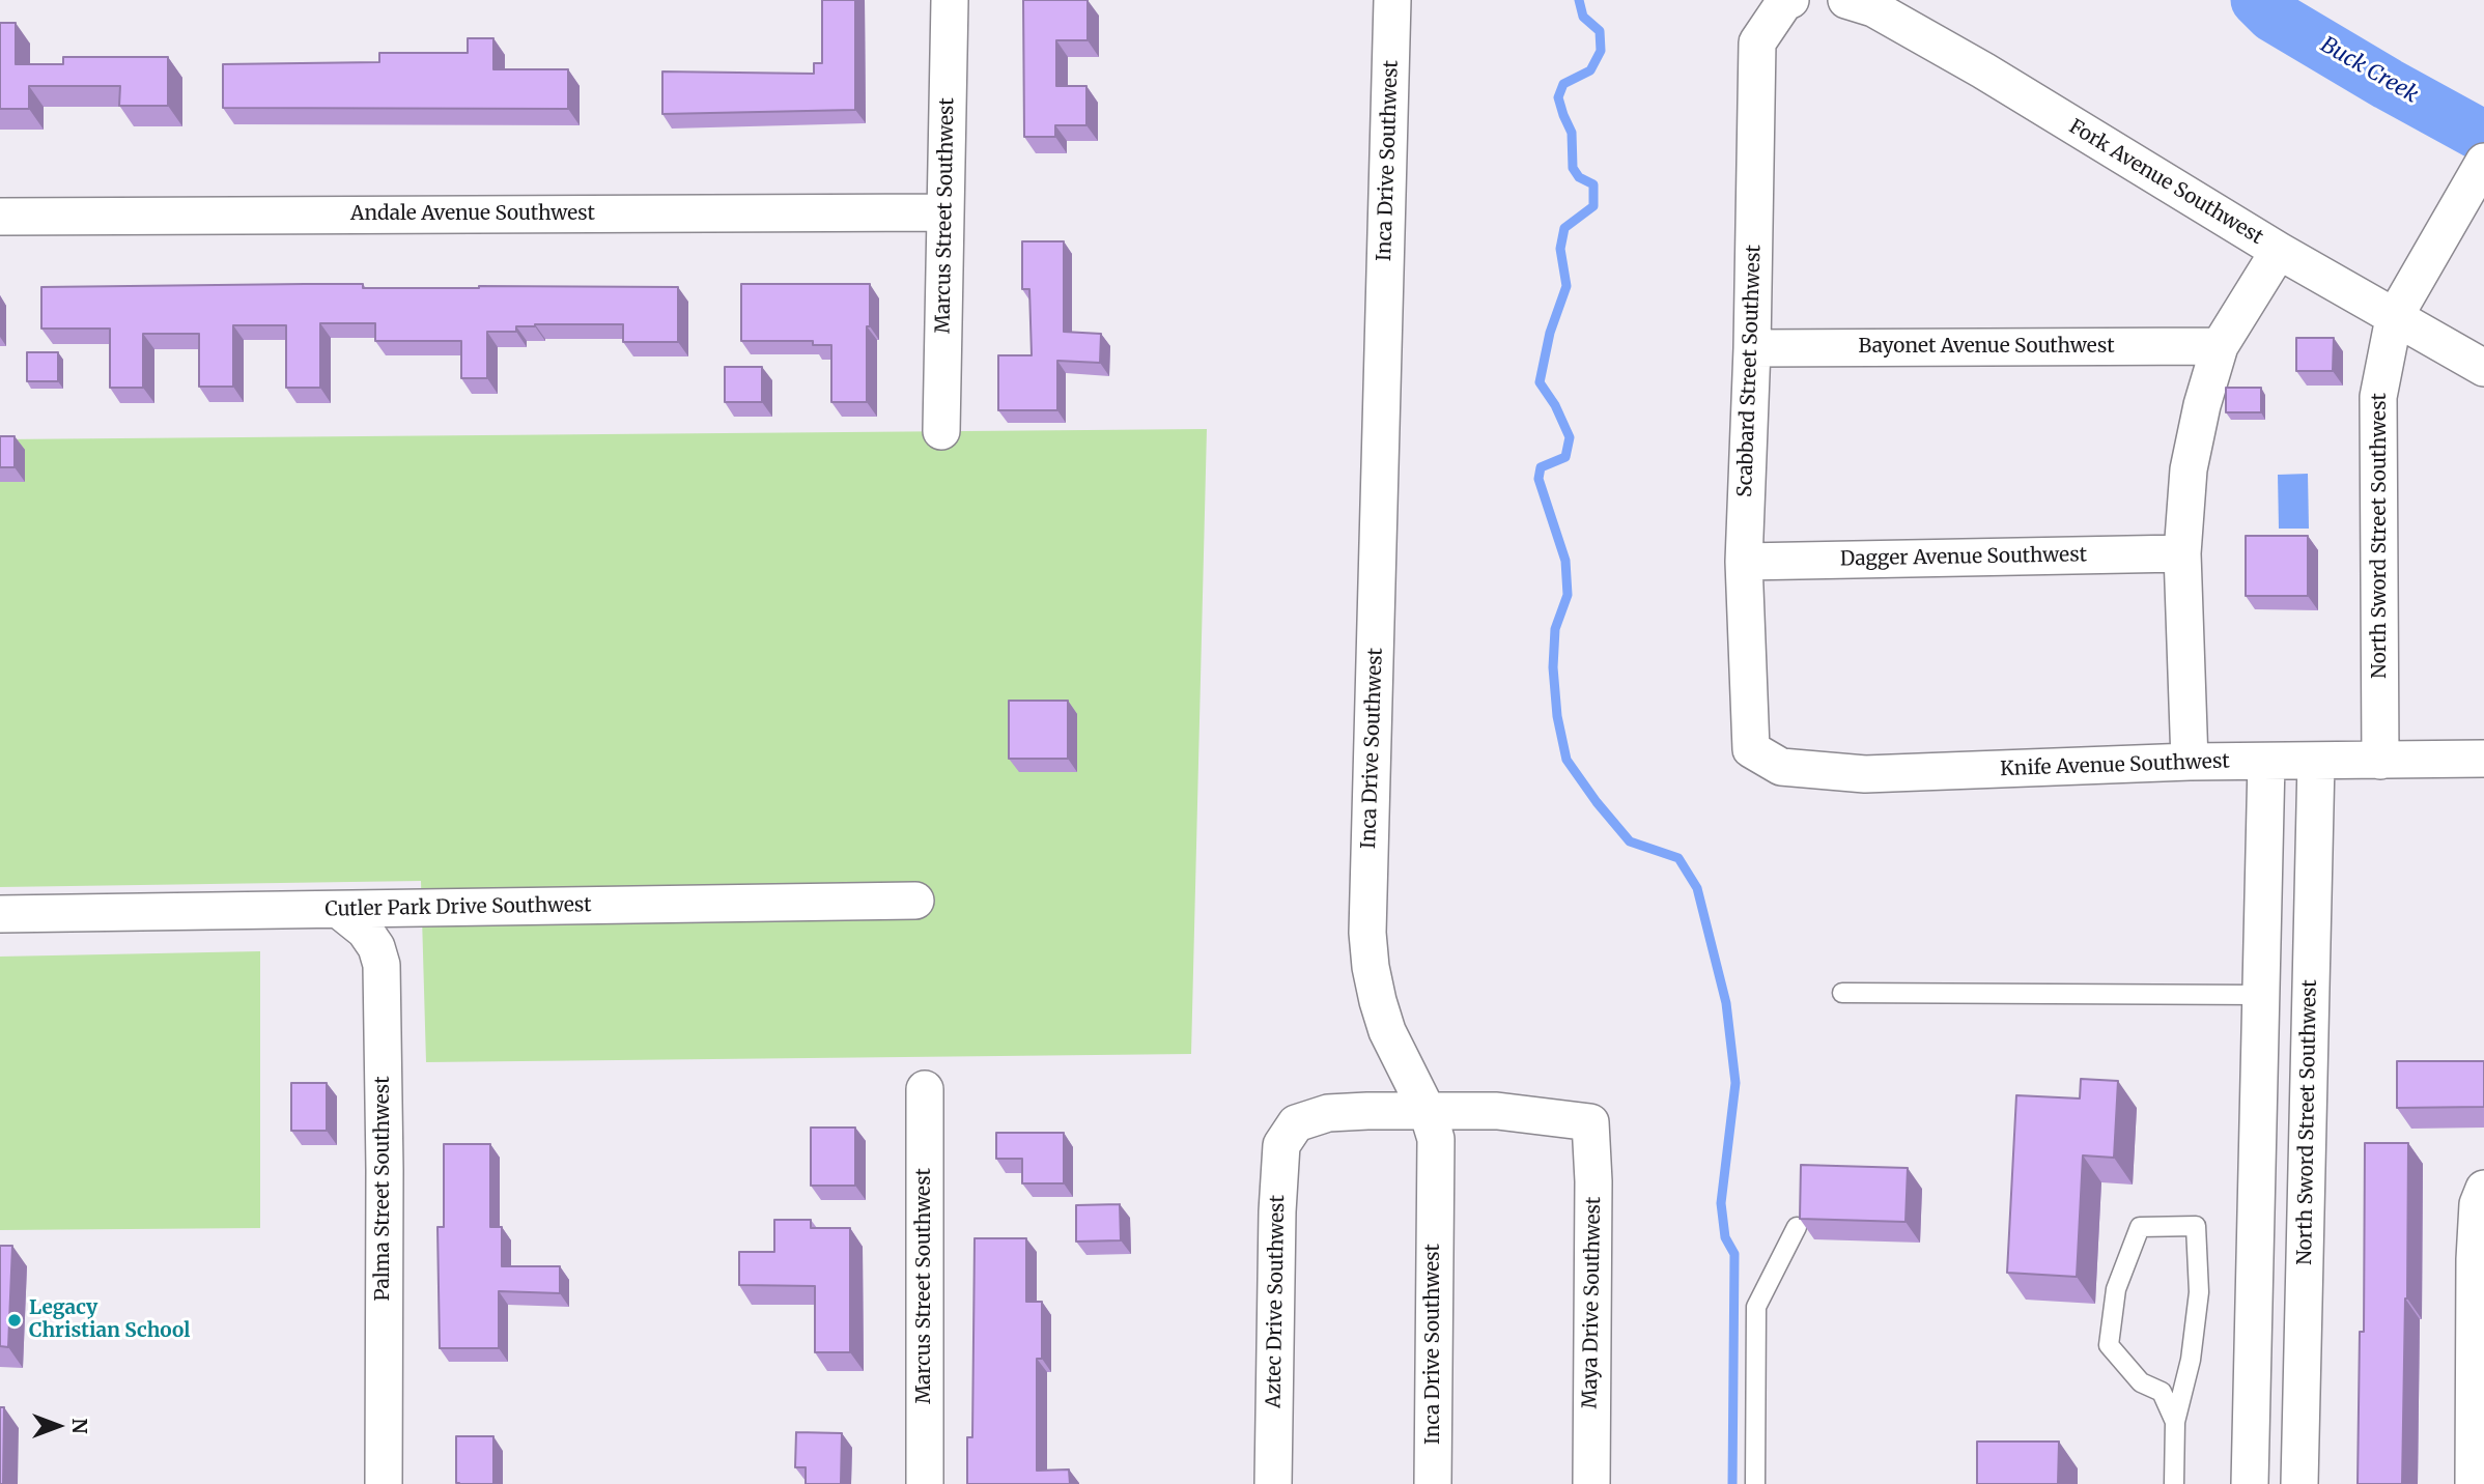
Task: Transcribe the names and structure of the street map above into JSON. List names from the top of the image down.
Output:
{
  "streets": {
    "street": [
      "Inca Drive Southwest",
      "Fork Avenue Southwest",
      "Andale Avenue Southwest",
      "Marcus Street Southwest",
      "Bayonet Avenue Southwest",
      "Scabbard Street Southwest",
      "North Sword Street Southwest",
      "Dagger Avenue Southwest",
      "Knife Avenue Southwest",
      "Cutler Park Drive Southwest",
      "Palma Street Southwest",
      "Aztec Drive Southwest",
      "Maya Drive Southwest"
    ]
  },
  "crossings": [
    ["Inca Drive Southwest", "Aztec Drive Southwest"],
    ["Inca Drive Southwest", "Maya Drive Southwest"],
    ["Fork Avenue Southwest", "North Sword Street Southwest"],
    ["Andale Avenue Southwest", "Marcus Street Southwest"],
    ["Bayonet Avenue Southwest", "Scabbard Street Southwest"],
    ["Scabbard Street Southwest", "Dagger Avenue Southwest"],
    ["Scabbard Street Southwest", "Knife Avenue Southwest"],
    ["North Sword Street Southwest", "Knife Avenue Southwest"],
    ["Cutler Park Drive Southwest", "Palma Street Southwest"],
    ["Aztec Drive Southwest", "Maya Drive Southwest"]
  ],
  "water": ["Buck Creek"],
  "places": ["Legacy Christian School"],
  "north": "right"
}
